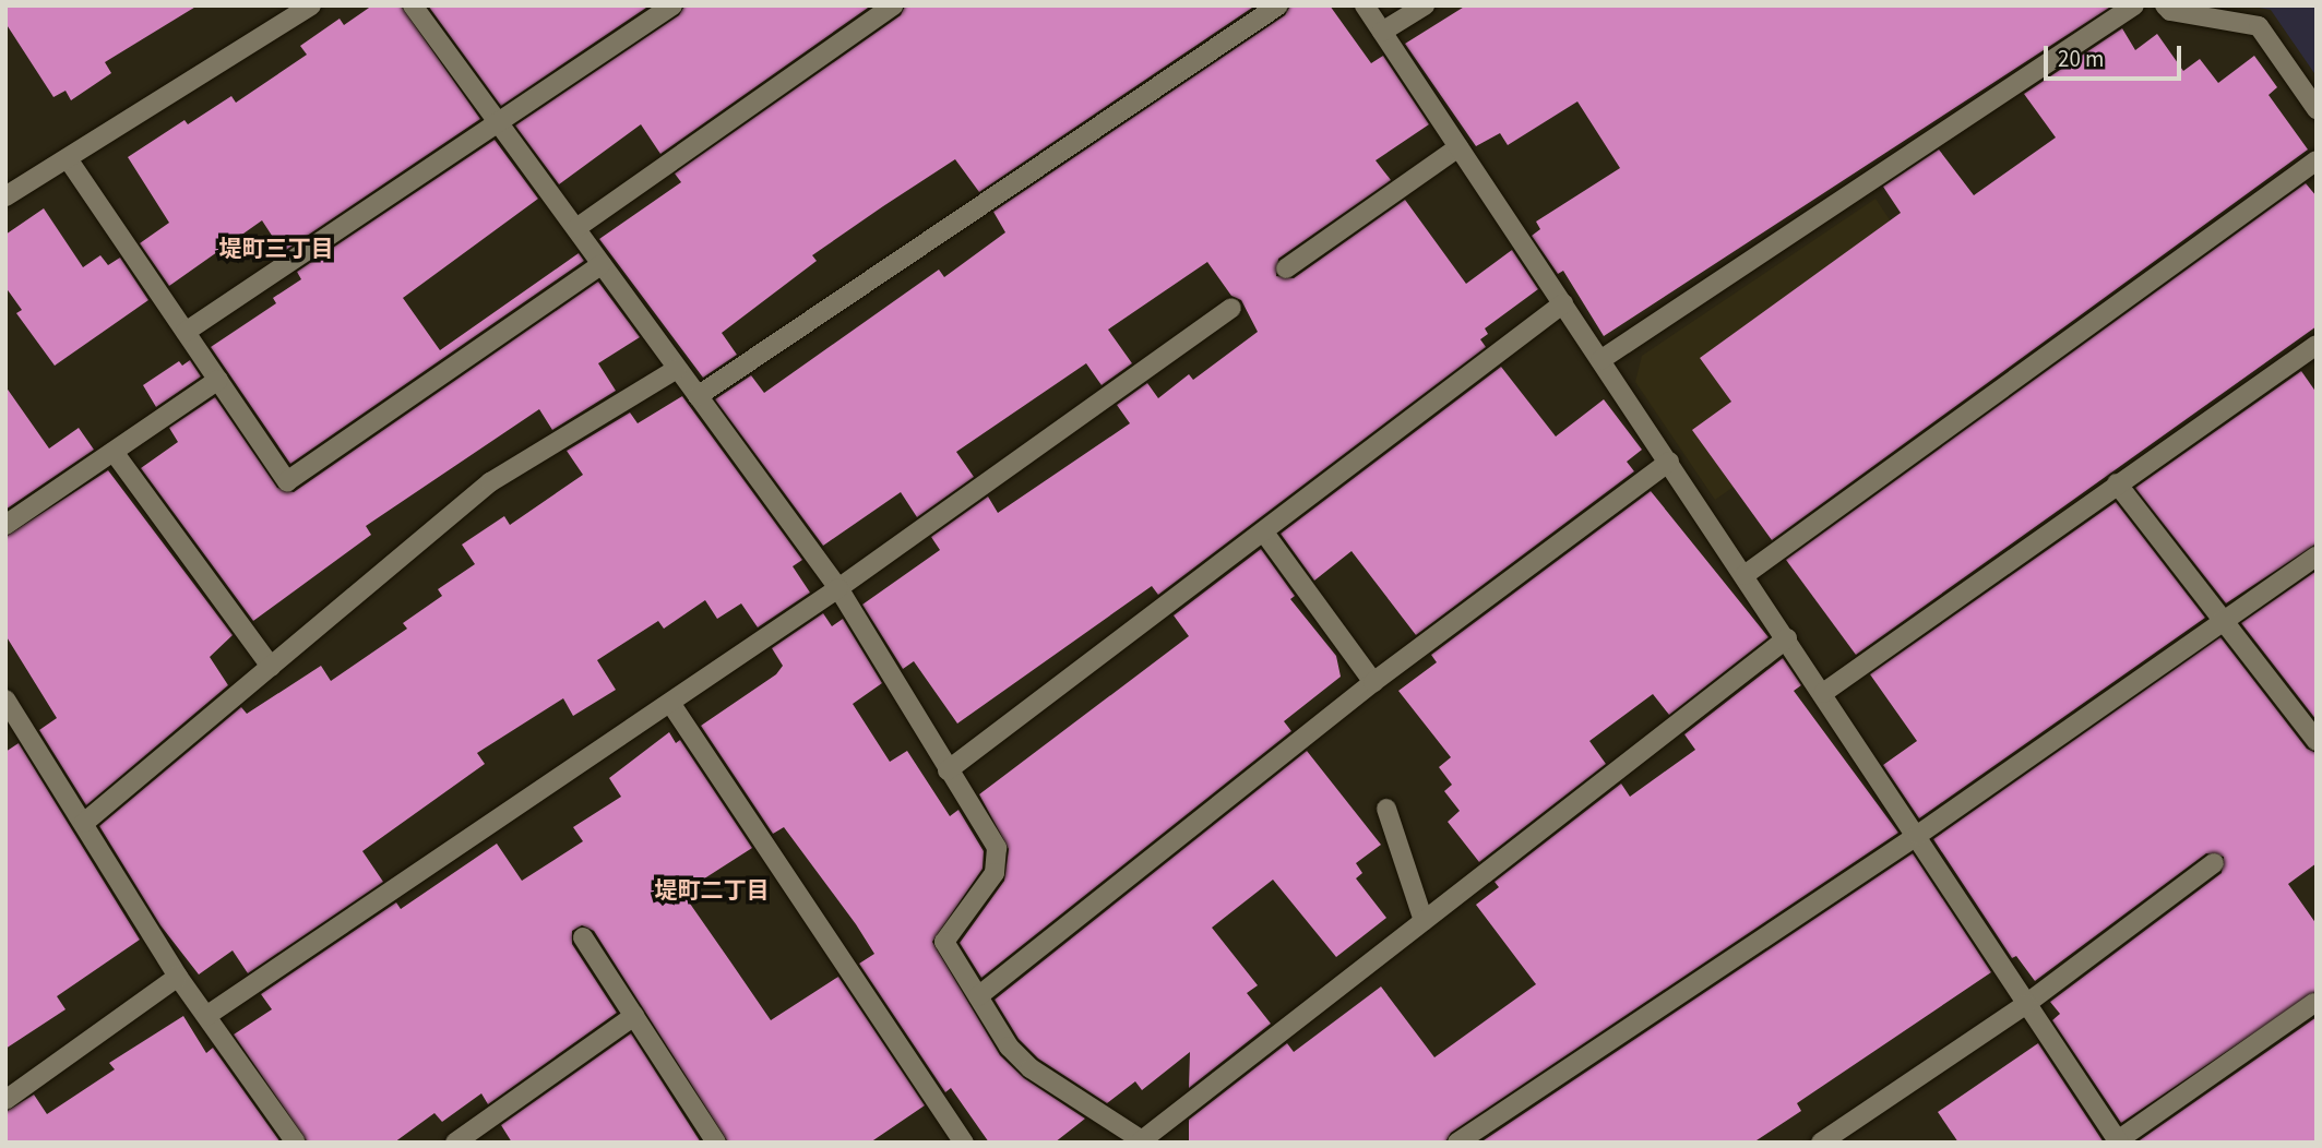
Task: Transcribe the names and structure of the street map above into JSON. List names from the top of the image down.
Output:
{
  "districts": ["堤町三丁目", "堤町二丁目"],
  "scale_bar": "20 m"
}
